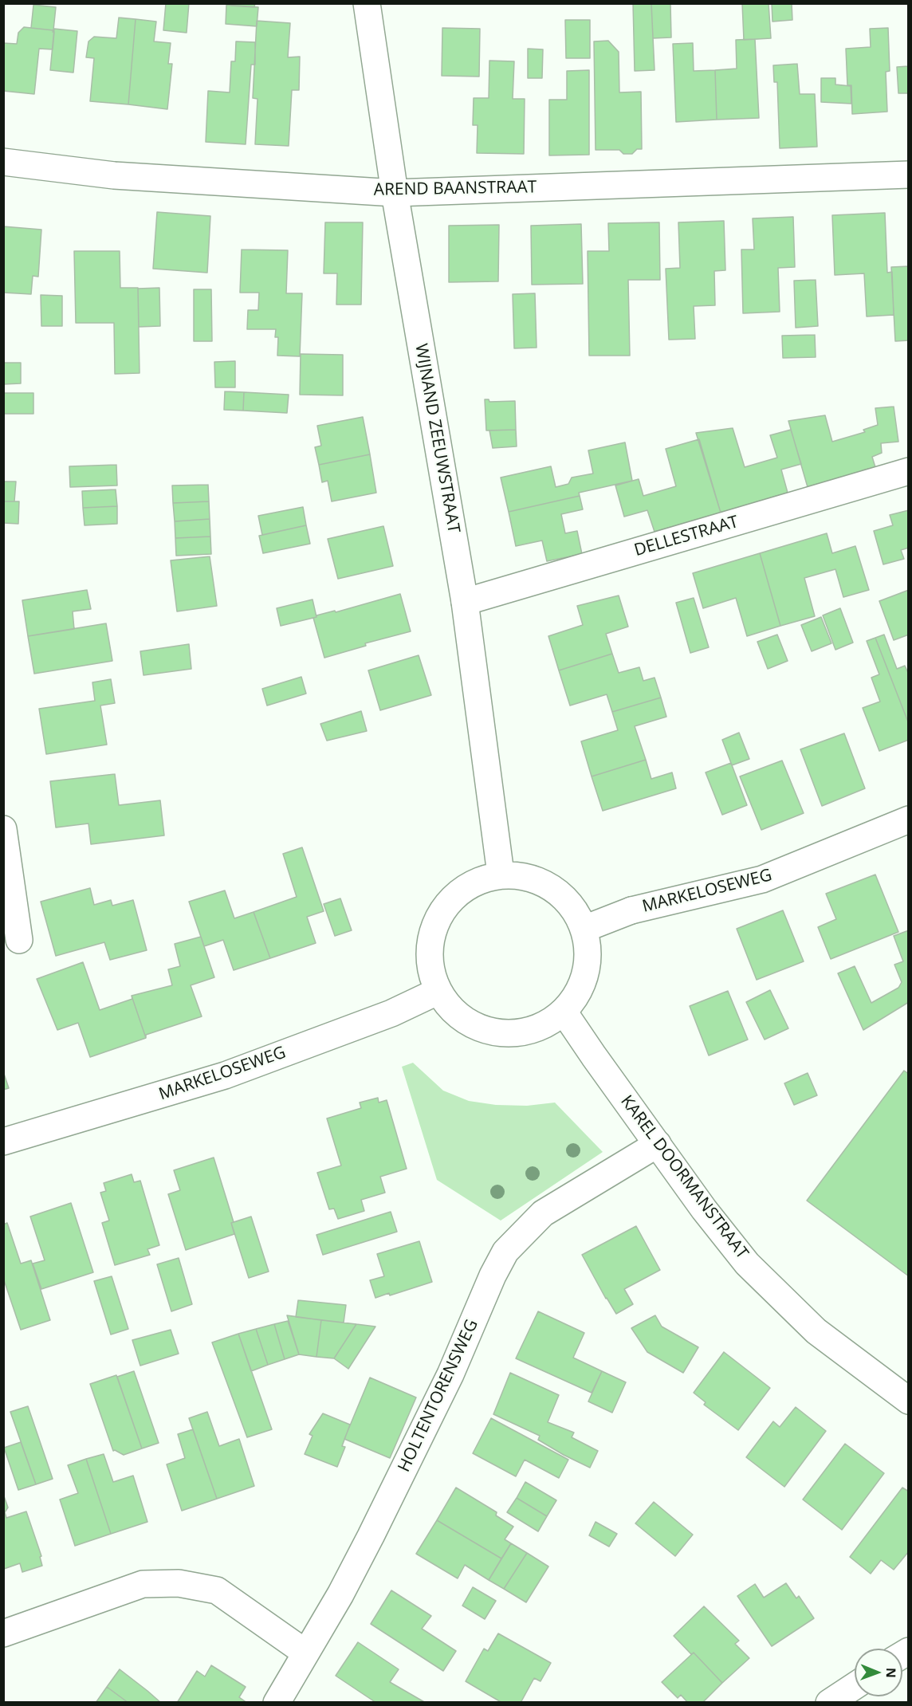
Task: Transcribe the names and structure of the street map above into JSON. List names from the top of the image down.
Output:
{
  "streets": {
    "street": [
      "AREND BAANSTRAAT",
      "WIJNAND ZEEUWSTRAAT",
      "DELLESTRAAT",
      "MARKELOSEWEG",
      "KAREL DOORMANSTRAAT",
      "HOLTENTORENSWEG"
    ]
  },
  "crossings": [
    ["AREND BAANSTRAAT", "WIJNAND ZEEUWSTRAAT"],
    ["WIJNAND ZEEUWSTRAAT", "DELLESTRAAT"],
    ["WIJNAND ZEEUWSTRAAT", "MARKELOSEWEG"],
    ["WIJNAND ZEEUWSTRAAT", "KAREL DOORMANSTRAAT"],
    ["MARKELOSEWEG", "KAREL DOORMANSTRAAT"],
    ["KAREL DOORMANSTRAAT", "HOLTENTORENSWEG"]
  ],
  "north": "right"
}
